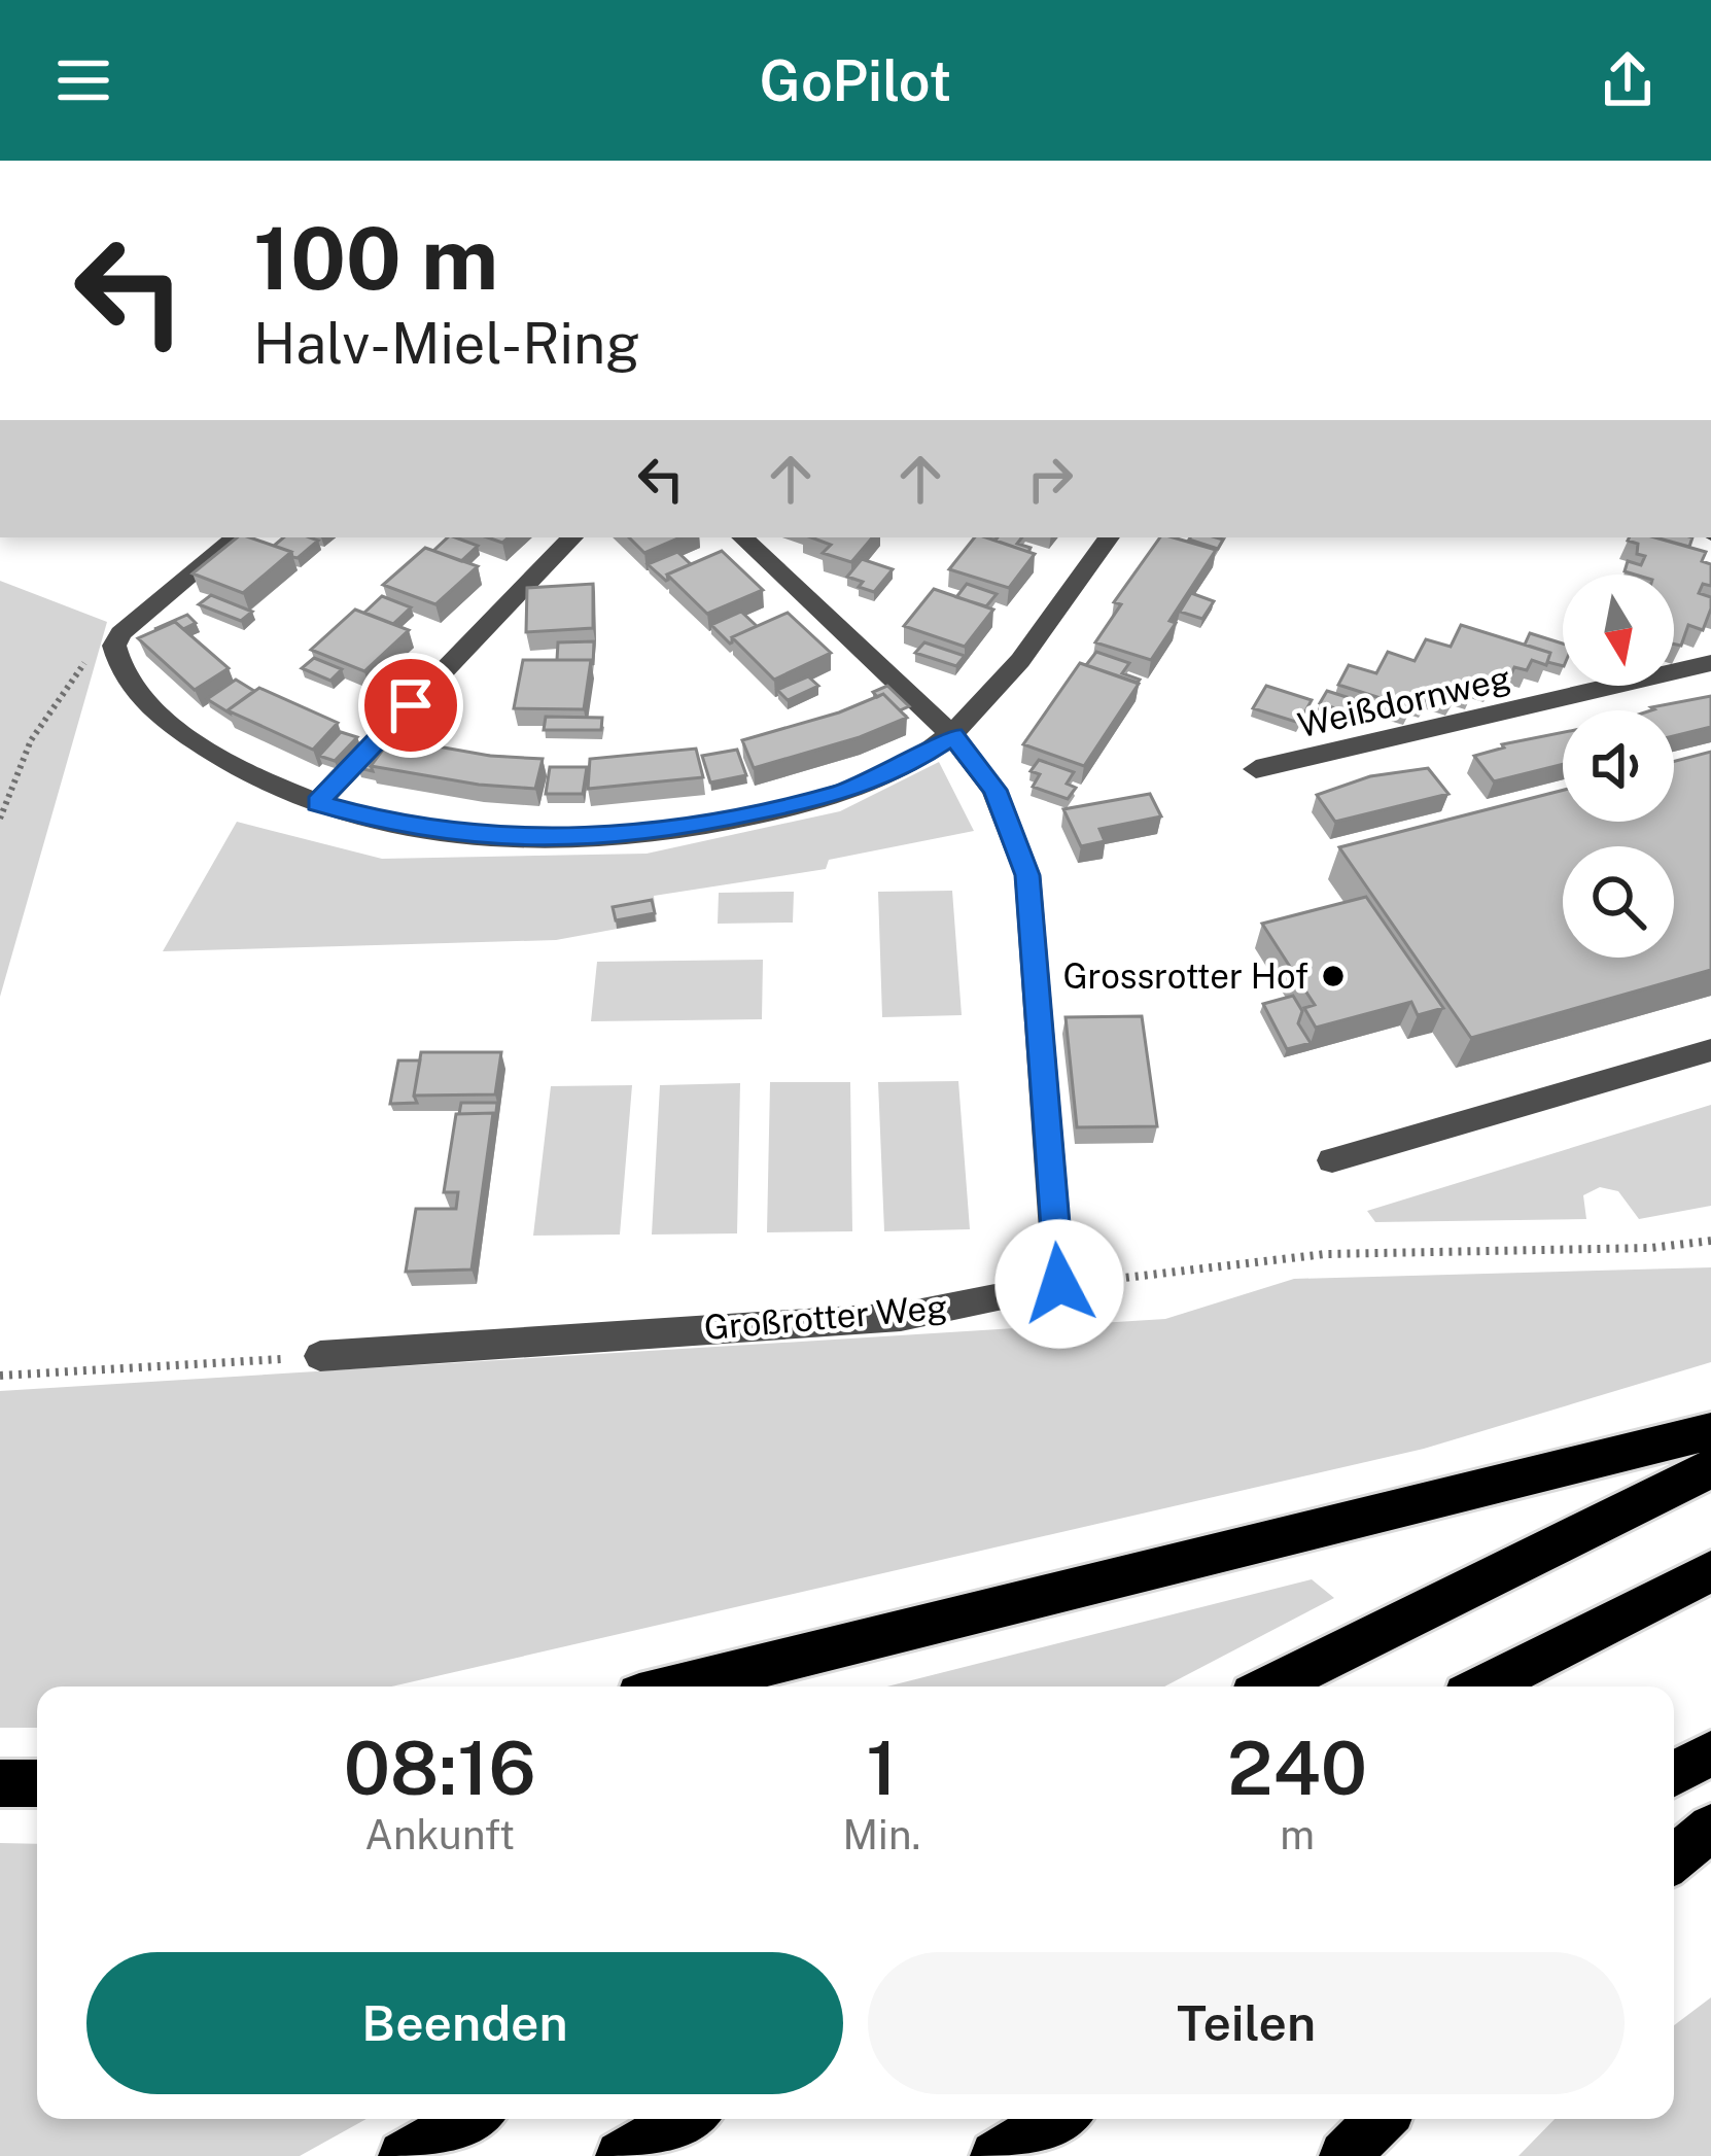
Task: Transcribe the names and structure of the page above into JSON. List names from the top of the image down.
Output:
{
  "streets": {
    "street": ["Weißdornweg", "Großrotter Weg"]
  },
  "places": ["Grossrotter Hof"],
  "north": "bottom",
  "page": {
    "header": "GoPilot",
    "turn": ["100 m", "Halv-Miel-Ring"],
    "eta": [
      "08:16",
      "Ankunft",
      "1",
      "Min.",
      "240",
      "m"
    ],
    "buttons": ["Beenden", "Teilen"]
  }
}
